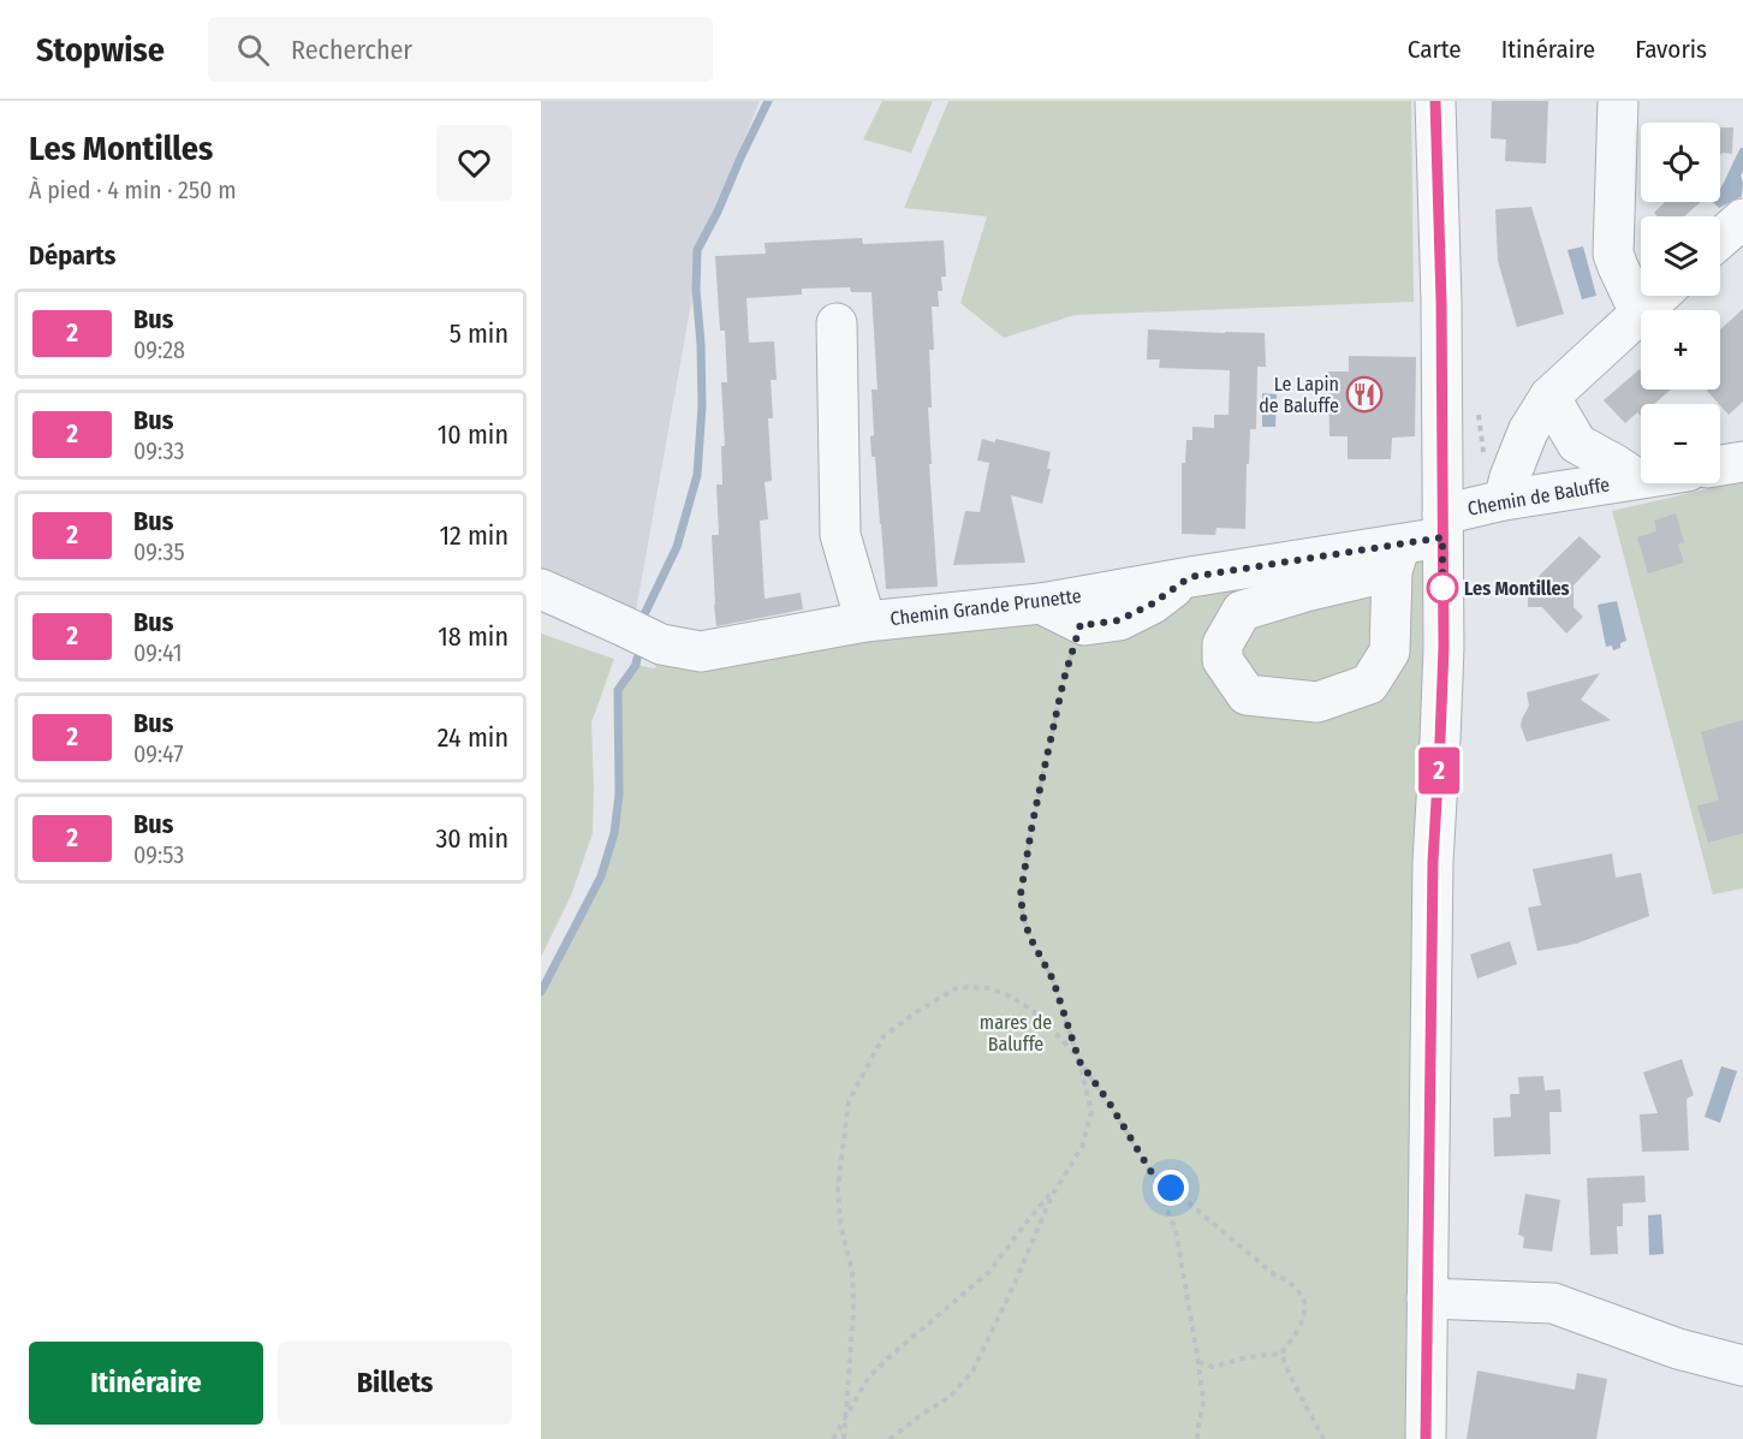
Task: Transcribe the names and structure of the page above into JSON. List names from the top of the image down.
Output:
{
  "streets": {
    "street": ["Chemin de Baluffe", "Chemin Grande Prunette"]
  },
  "crossings": [
    ["Chemin de Baluffe", "Chemin Grande Prunette"]
  ],
  "parks": ["mares de Baluffe"],
  "places": {
    "restaurant": ["Le Lapin de Baluffe"],
    "other": ["Les Montilles"]
  },
  "lines": ["bus line 2"],
  "page": {
    "header": "Stopwise",
    "search": "Rechercher",
    "nav": ["Carte", "Itinéraire", "Favoris"],
    "heading": [
      ["Les Montilles", "À pied · 4 min · 250 m"],
      "Départs"
    ],
    "on_map": "2",
    "map_buttons": ["+", "−"],
    "list": [
      {
        "mark": "2",
        "name": "Bus",
        "note": "09:28",
        "value": "5 min"
      },
      {
        "mark": "2",
        "name": "Bus",
        "note": "09:33",
        "value": "10 min"
      },
      {
        "mark": "2",
        "name": "Bus",
        "note": "09:35",
        "value": "12 min"
      },
      {
        "mark": "2",
        "name": "Bus",
        "note": "09:41",
        "value": "18 min"
      },
      {
        "mark": "2",
        "name": "Bus",
        "note": "09:47",
        "value": "24 min"
      },
      {
        "mark": "2",
        "name": "Bus",
        "note": "09:53",
        "value": "30 min"
      }
    ],
    "buttons": ["Itinéraire", "Billets"]
  }
}
